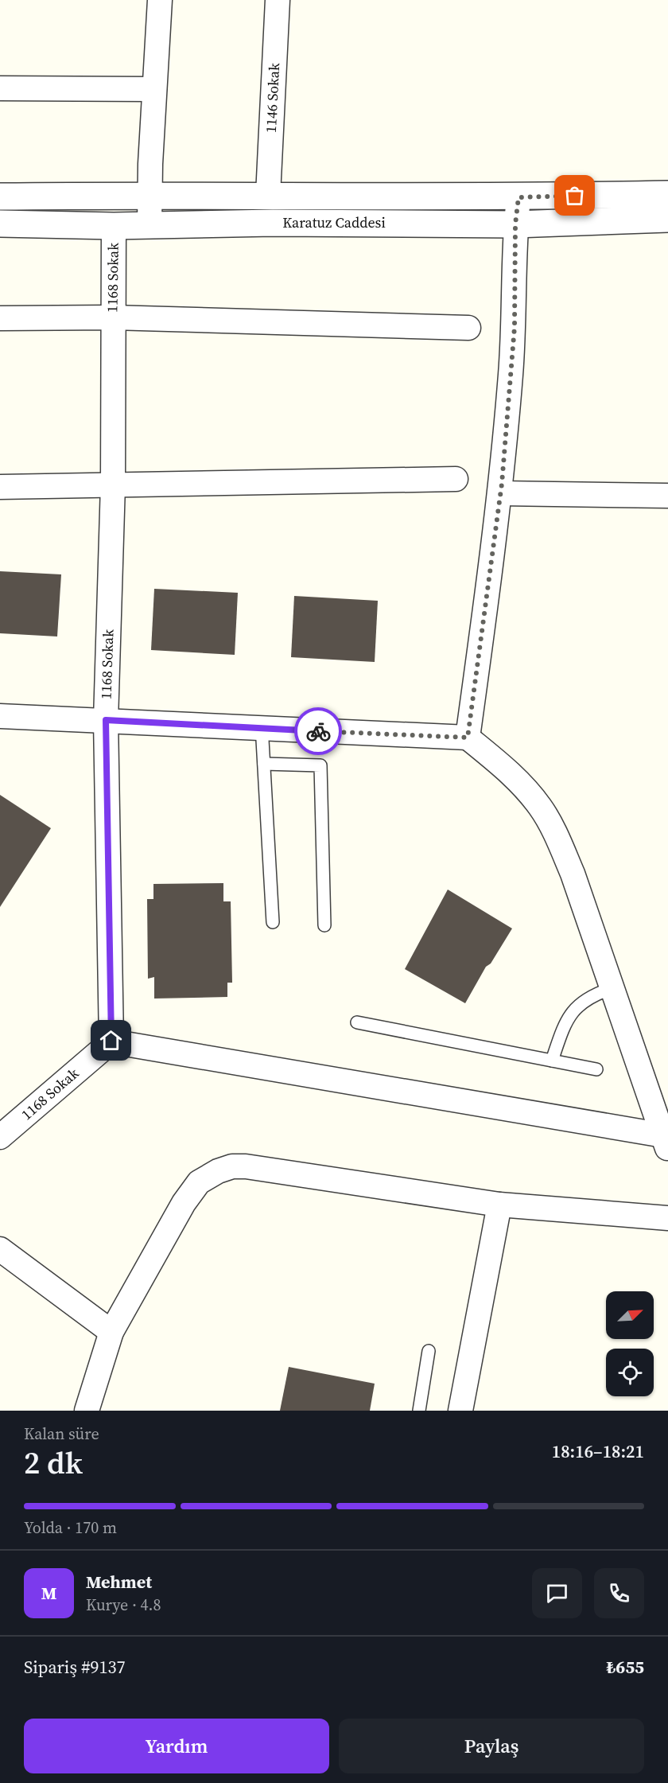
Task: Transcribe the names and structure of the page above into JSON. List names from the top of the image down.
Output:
{
  "streets": {
    "street": ["1146 Sokak", "Karatuz Caddesi", "1168 Sokak"]
  },
  "crossings": [
    ["1146 Sokak", "Karatuz Caddesi"],
    ["Karatuz Caddesi", "1168 Sokak"]
  ],
  "north": "top right",
  "page": {
    "heading": ["2 dk", "Kalan süre", "18:16–18:21"],
    "panel": [
      "Mehmet",
      "Kurye · 4.8",
      "Sipariş #9137",
      "₺655"
    ],
    "bar": "Yolda · 170 m",
    "round": "M",
    "buttons": ["Yardım", "Paylaş"]
  }
}
